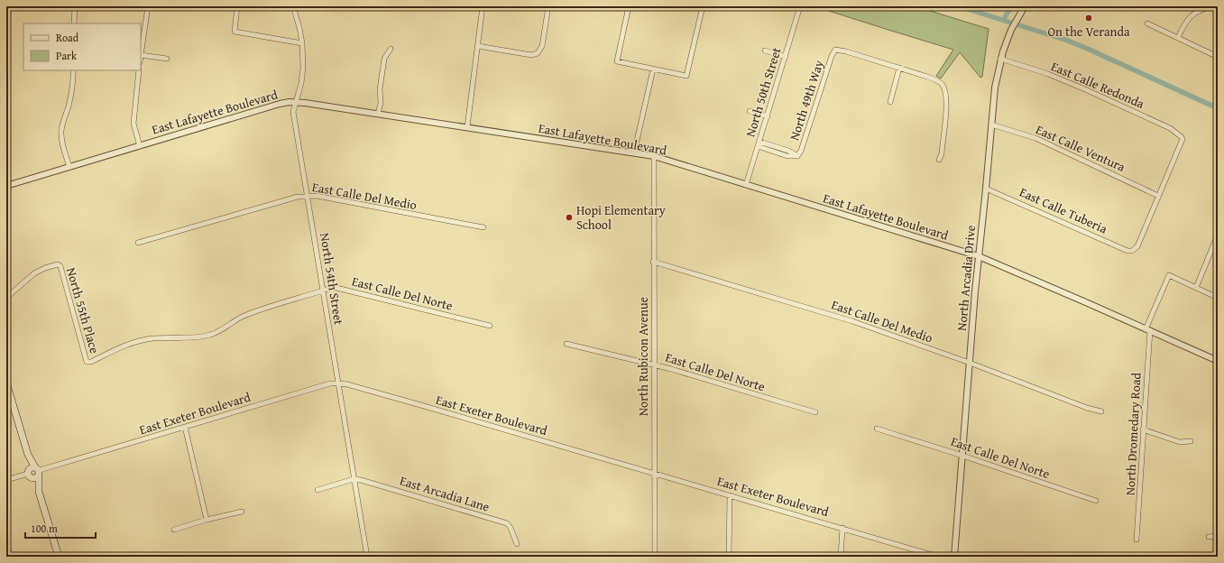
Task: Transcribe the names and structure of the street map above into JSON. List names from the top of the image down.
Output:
{
  "streets": {
    "street": [
      "East Calle Redonda",
      "North 50th Street",
      "North 49th Way",
      "East Lafayette Boulevard",
      "East Calle Ventura",
      "East Calle Del Medio",
      "East Calle Tuberia",
      "North Arcadia Drive",
      "North 54th Street",
      "East Calle Del Norte",
      "North 55th Place",
      "North Rubicon Avenue",
      "East Exeter Boulevard",
      "North Dromedary Road",
      "East Arcadia Lane"
    ]
  },
  "crossings": [
    ["East Calle Redonda", "East Calle Ventura"],
    ["East Calle Redonda", "East Calle Tuberia"],
    ["East Calle Redonda", "North Arcadia Drive"],
    ["North 50th Street", "North 49th Way"],
    ["North 50th Street", "East Lafayette Boulevard"],
    ["East Lafayette Boulevard", "North Arcadia Drive"],
    ["East Lafayette Boulevard", "North 54th Street"],
    ["East Lafayette Boulevard", "North Rubicon Avenue"],
    ["East Lafayette Boulevard", "North Dromedary Road"],
    ["East Calle Ventura", "East Calle Tuberia"],
    ["East Calle Ventura", "North Arcadia Drive"],
    ["East Calle Del Medio", "North Arcadia Drive"],
    ["East Calle Del Medio", "North 54th Street"],
    ["East Calle Del Medio", "North Rubicon Avenue"],
    ["East Calle Tuberia", "North Arcadia Drive"],
    ["North Arcadia Drive", "East Calle Del Norte"],
    ["North 54th Street", "East Calle Del Norte"],
    ["North 54th Street", "East Exeter Boulevard"],
    ["North 54th Street", "East Arcadia Lane"],
    ["East Calle Del Norte", "North 55th Place"],
    ["East Calle Del Norte", "North Rubicon Avenue"],
    ["North Rubicon Avenue", "East Exeter Boulevard"]
  ],
  "places": ["On the Veranda", "Hopi Elementary School"],
  "legend": ["Road", "Park"],
  "scale_bar": "100 m"
}
